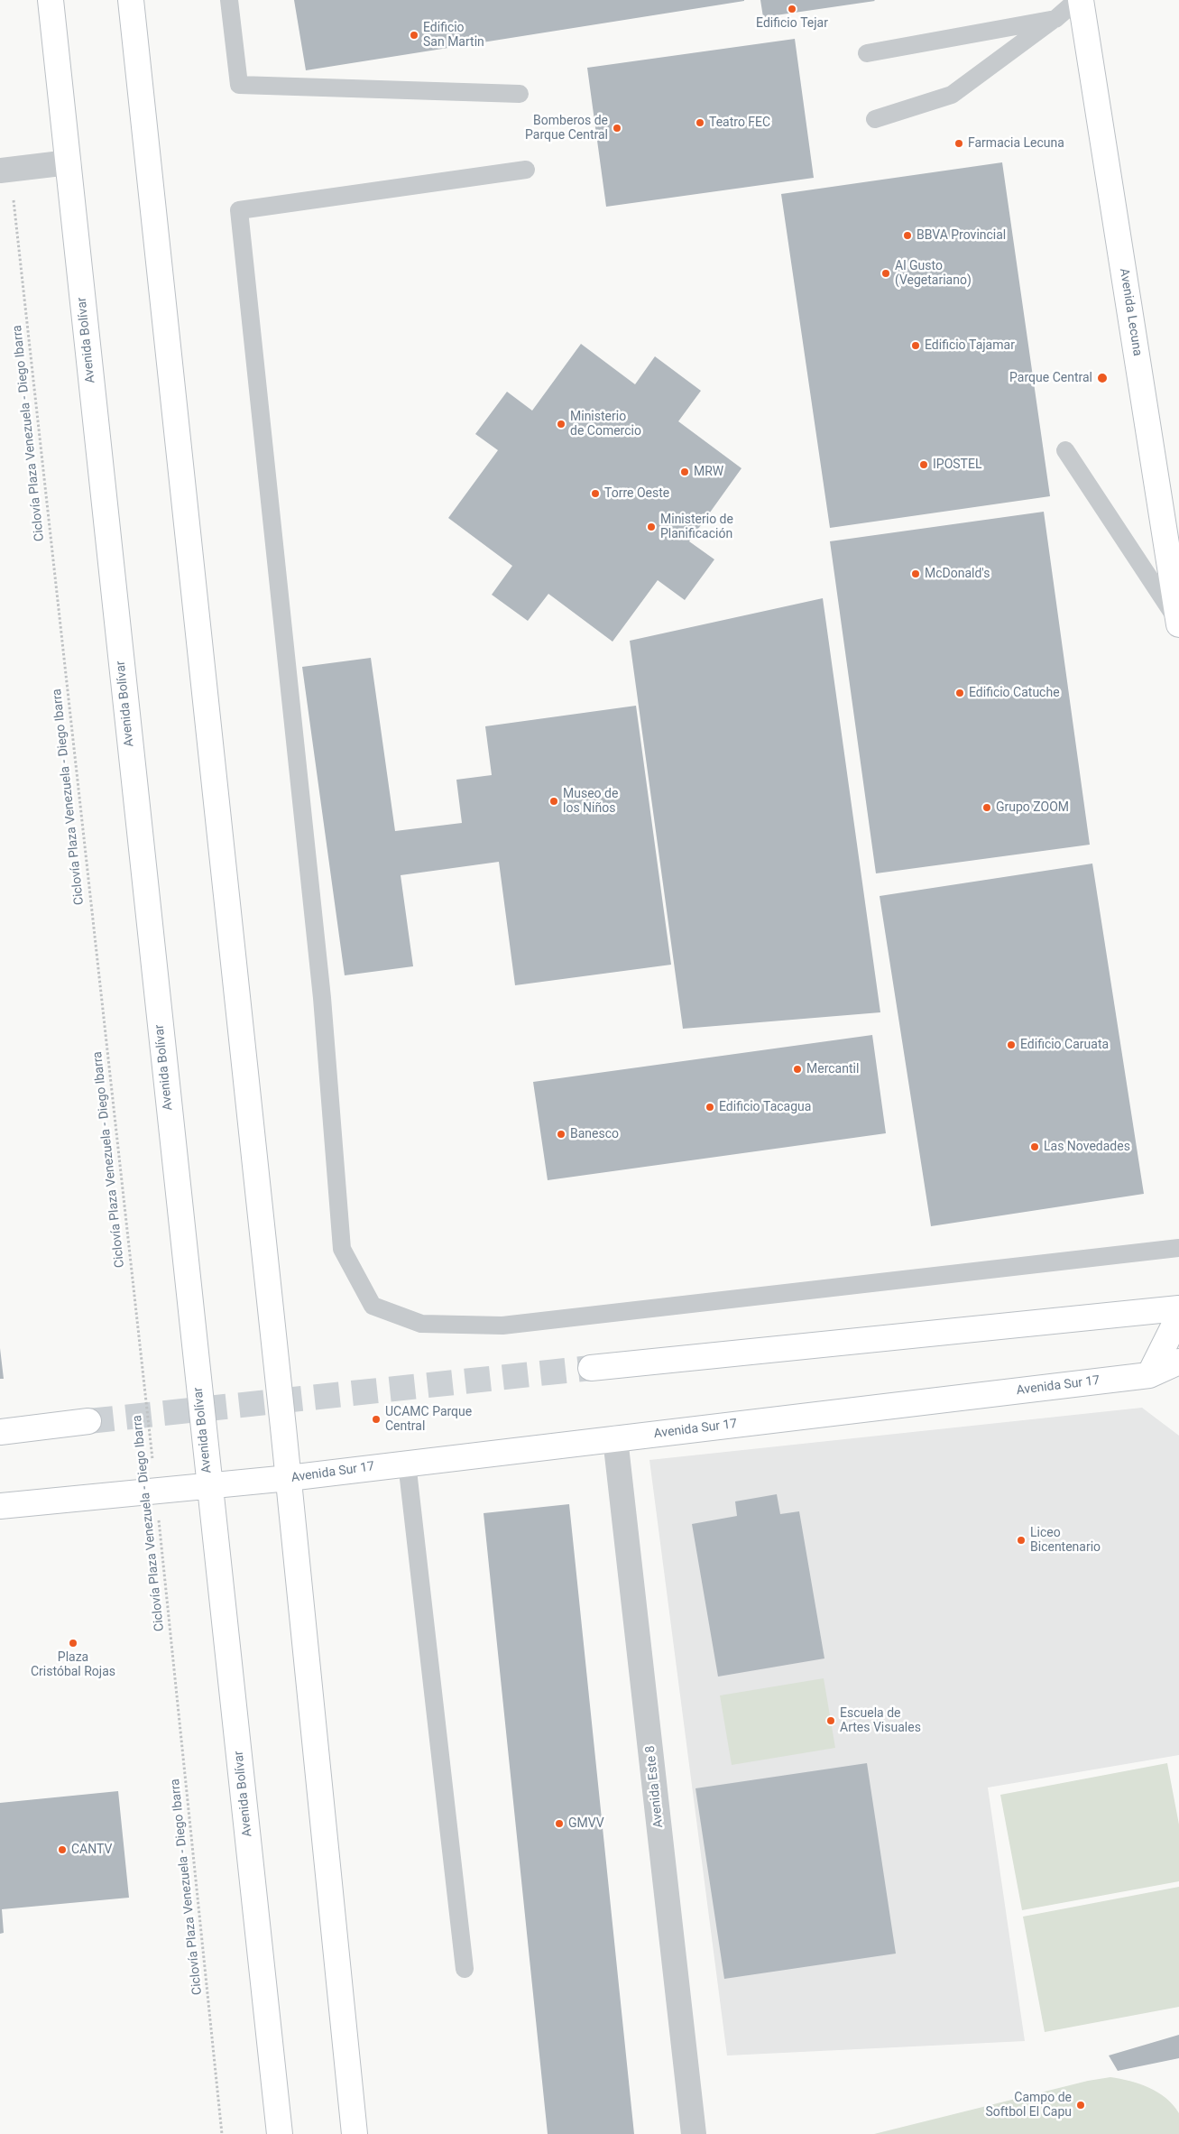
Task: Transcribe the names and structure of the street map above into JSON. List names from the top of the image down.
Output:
{
  "streets": {
    "main road": ["Avenida Lecuna", "Avenida Bolívar", "Avenida Sur 17"],
    "street": ["Avenida Este 8"],
    "path": ["Ciclovía Plaza Venezuela - Diego Ibarra"]
  },
  "crossings": [
    ["Avenida Bolívar", "Avenida Sur 17"],
    ["Ciclovía Plaza Venezuela - Diego Ibarra", "Avenida Sur 17"],
    ["Avenida Sur 17", "Avenida Este 8"]
  ],
  "places": [
    "Edificio Tejar",
    "Edificio San Martin",
    "Teatro FEC",
    "Bomberos de Parque Central",
    "Farmacia Lecuna",
    "BBVA Provincial",
    "Al Gusto (Vegetariano)",
    "Edificio Tajamar",
    "Parque Central",
    "Ministerio de Comercio",
    "IPOSTEL",
    "MRW",
    "Torre Oeste",
    "Ministerio de Planificación",
    "McDonald's",
    "Edificio Catuche",
    "Museo de los Niños",
    "Grupo ZOOM",
    "Edificio Caruata",
    "Mercantil",
    "Edificio Tacagua",
    "Banesco",
    "Las Novedades",
    "UCAMC Parque Central",
    "Liceo Bicentenario",
    "Plaza Cristóbal Rojas",
    "Escuela de Artes Visuales",
    "GMVV",
    "CANTV",
    "Campo de Softbol El Capu"
  ]
}
